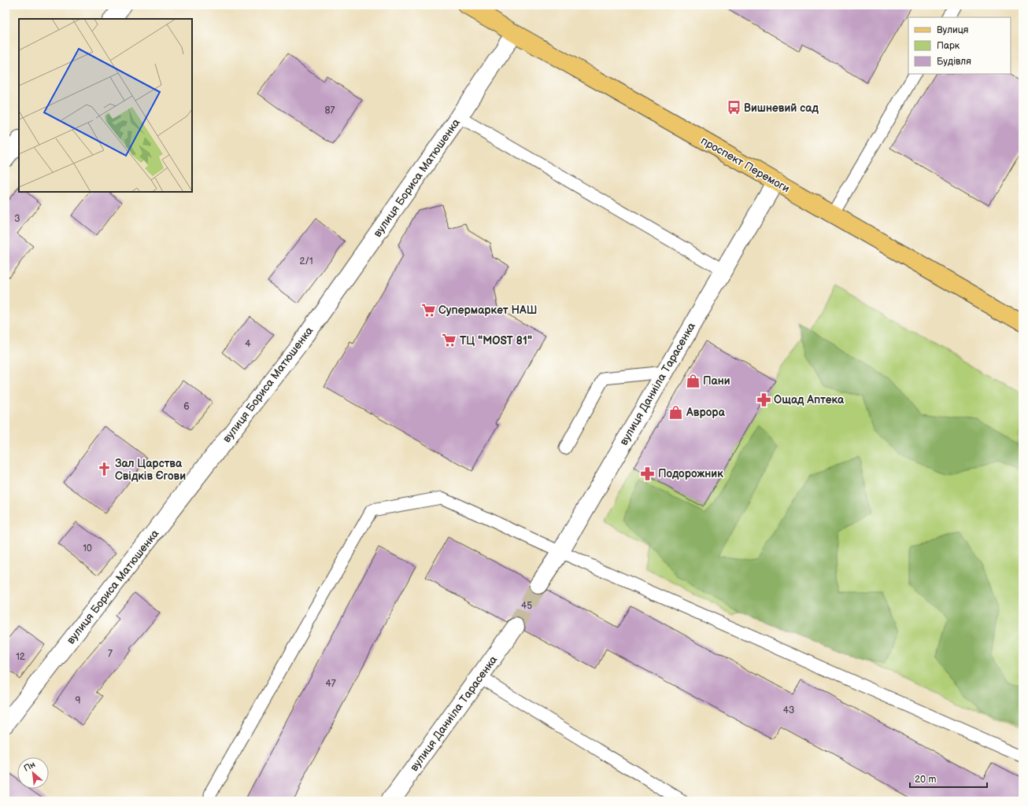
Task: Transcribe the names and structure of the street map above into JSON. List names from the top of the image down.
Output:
{
  "streets": {
    "main road": ["проспект Перемоги"],
    "street": ["вулиця Бориса Матюшенка", "вулиця Даниіла Тарасенка"]
  },
  "crossings": [
    ["проспект Перемоги", "вулиця Бориса Матюшенка"],
    ["проспект Перемоги", "вулиця Даниіла Тарасенка"]
  ],
  "places": {
    "bus stop": ["Вишневий сад"],
    "supermarket": ["Супермаркет НАШ", "ТЦ \"MOST 81\""],
    "shop": ["Пани", "Аврора"],
    "pharmacy": ["Ощад Аптека", "Подорожник"],
    "church": ["Зал Царства Свідків Єгови"]
  },
  "house_numbers": [
    "87",
    "3",
    "2/1",
    "4",
    "6",
    "10",
    "45",
    "7",
    "12",
    "47",
    "9",
    "43"
  ],
  "legend": ["Вулиця", "Парк", "Будівля"],
  "scale_bar": "20 m",
  "north": "top left"
}
